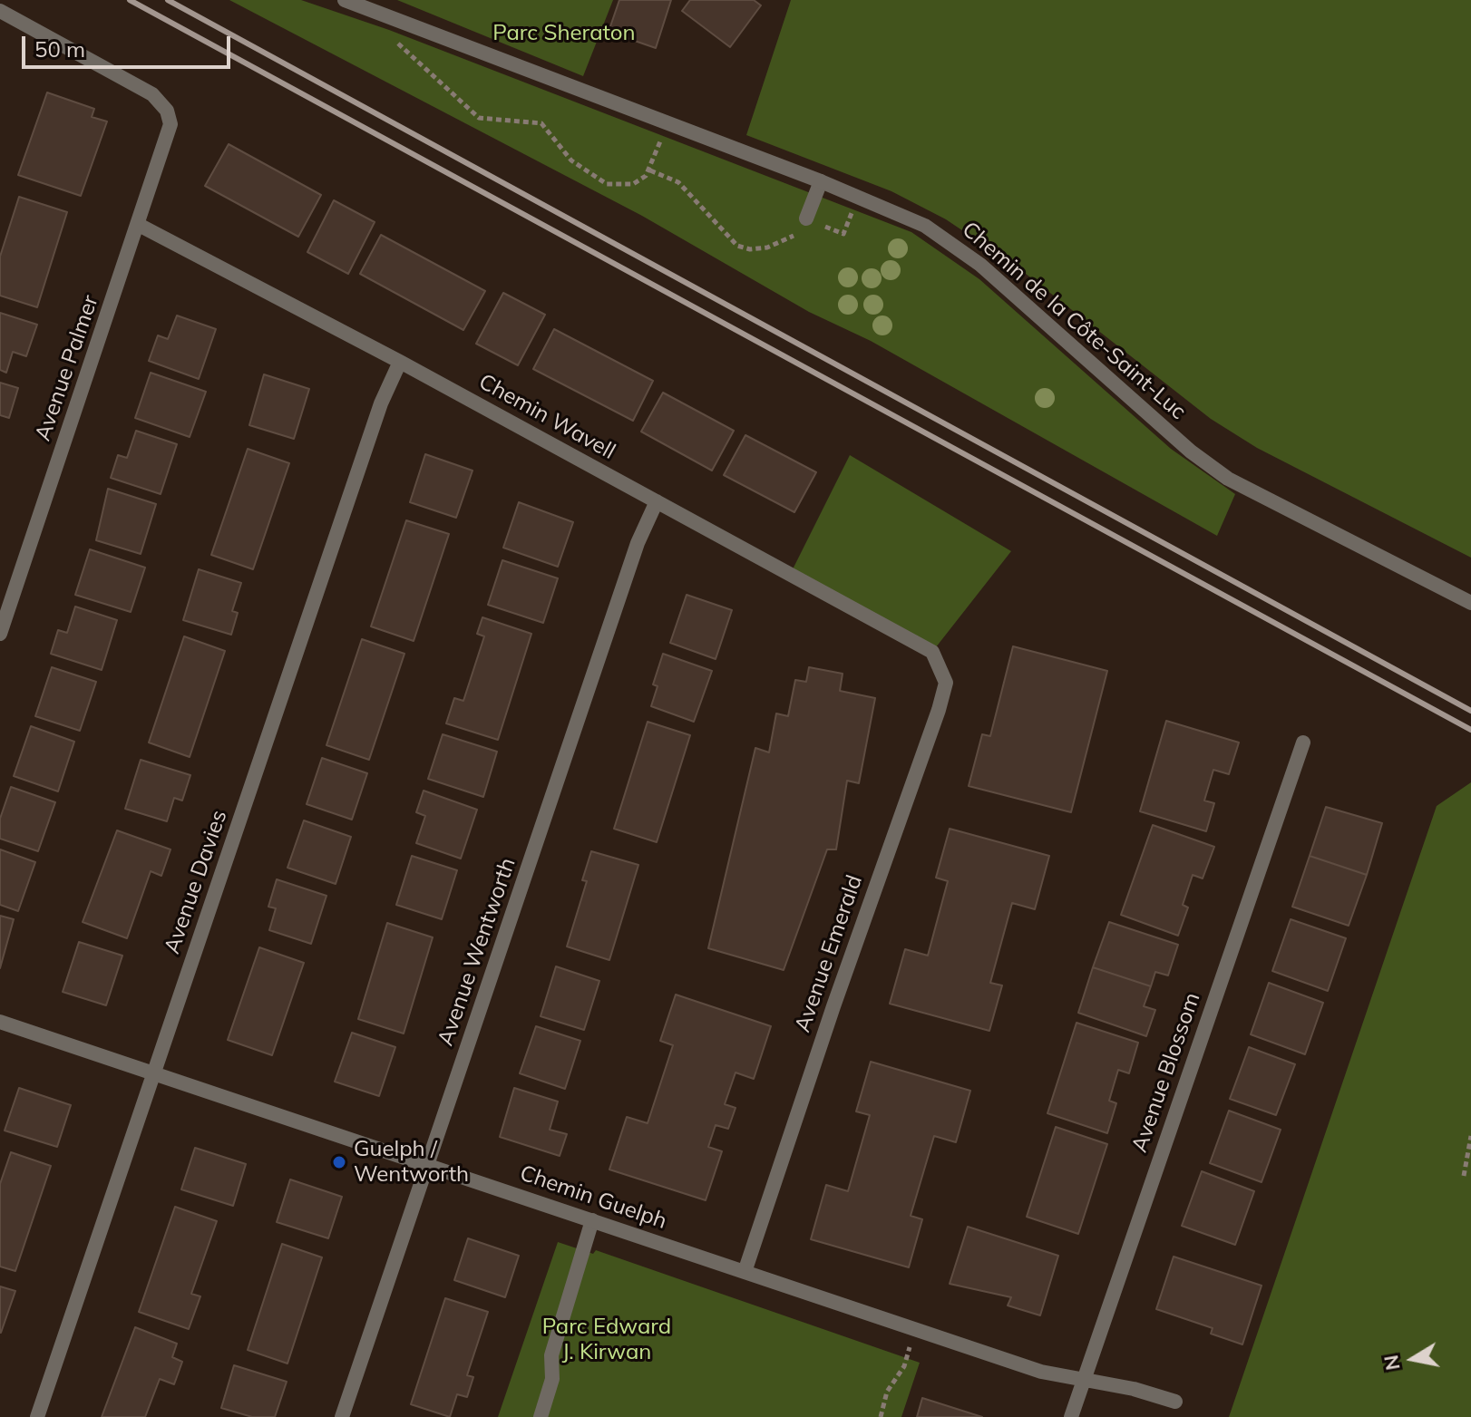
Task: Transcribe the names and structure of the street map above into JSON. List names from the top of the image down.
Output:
{
  "streets": {
    "street": [
      "Chemin de la Côte-Saint-Luc",
      "Avenue Palmer",
      "Chemin Wavell",
      "Avenue Davies",
      "Avenue Wentworth",
      "Avenue Emerald",
      "Avenue Blossom",
      "Chemin Guelph"
    ]
  },
  "crossings": [
    ["Avenue Palmer", "Chemin Wavell"],
    ["Chemin Wavell", "Avenue Davies"],
    ["Chemin Wavell", "Avenue Wentworth"],
    ["Chemin Wavell", "Avenue Emerald"],
    ["Avenue Davies", "Chemin Guelph"],
    ["Avenue Wentworth", "Chemin Guelph"],
    ["Avenue Emerald", "Chemin Guelph"],
    ["Avenue Blossom", "Chemin Guelph"]
  ],
  "parks": ["Parc Sheraton", "Parc Edward J. Kirwan"],
  "places": ["Guelph / Wentworth"],
  "scale_bar": "50 m",
  "north": "left"
}
